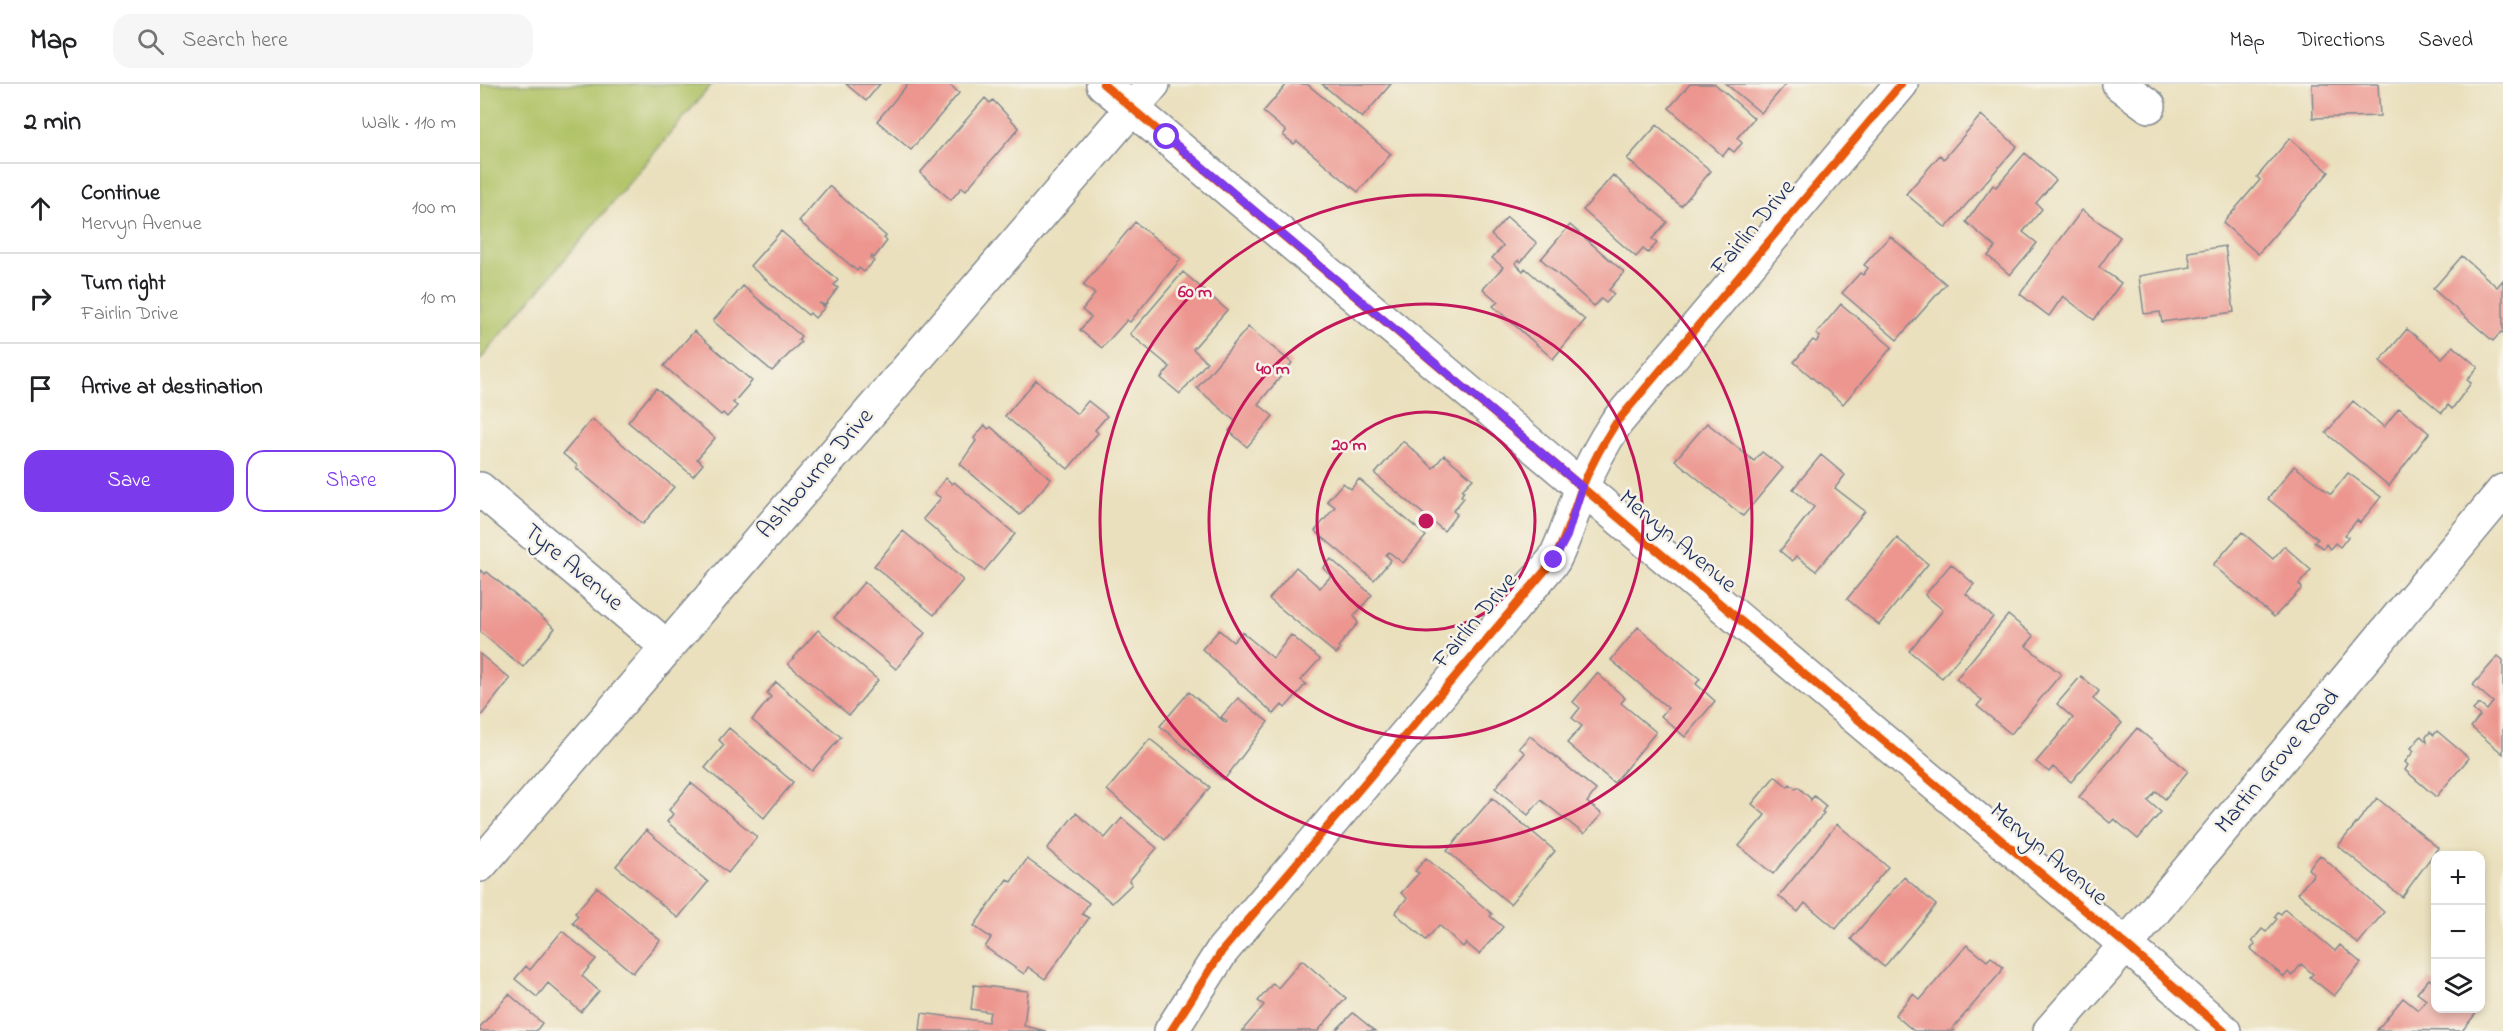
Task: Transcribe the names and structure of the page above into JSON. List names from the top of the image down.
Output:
{
  "streets": {
    "street": [
      "Fairlin Drive",
      "Ashbourne Drive",
      "Mervyn Avenue",
      "Tyre Avenue",
      "Martin Grove Road"
    ]
  },
  "crossings": [
    ["Fairlin Drive", "Mervyn Avenue"],
    ["Ashbourne Drive", "Mervyn Avenue"],
    ["Ashbourne Drive", "Tyre Avenue"],
    ["Mervyn Avenue", "Martin Grove Road"]
  ],
  "page": {
    "header": "Map",
    "search": "Search here",
    "nav": ["Map", "Directions", "Saved"],
    "heading": ["2 min", "Walk · 110 m"],
    "list": [
      ["Continue", "Mervyn Avenue", "100 m"],
      ["Turn right", "Fairlin Drive", "10 m"],
      "Arrive at destination"
    ],
    "buttons": ["Save", "Share"],
    "map_buttons": ["+", "−"]
  },
  "rings": ["60 m", "40 m", "20 m"]
}
